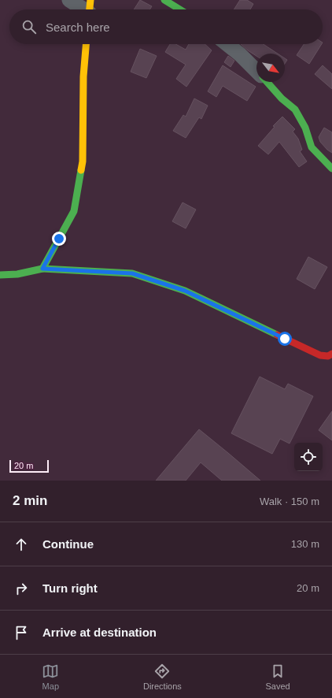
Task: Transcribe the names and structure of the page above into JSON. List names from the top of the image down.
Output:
{
  "scale_bar": "20 m",
  "north": "bottom right",
  "page": {
    "search": "Search here",
    "scale": "20 m",
    "heading": ["2 min", "Walk · 150 m"],
    "list": [
      ["Continue", "130 m"],
      ["Turn right", "20 m"],
      "Arrive at destination"
    ],
    "nav": ["Map", "Directions", "Saved"]
  }
}
